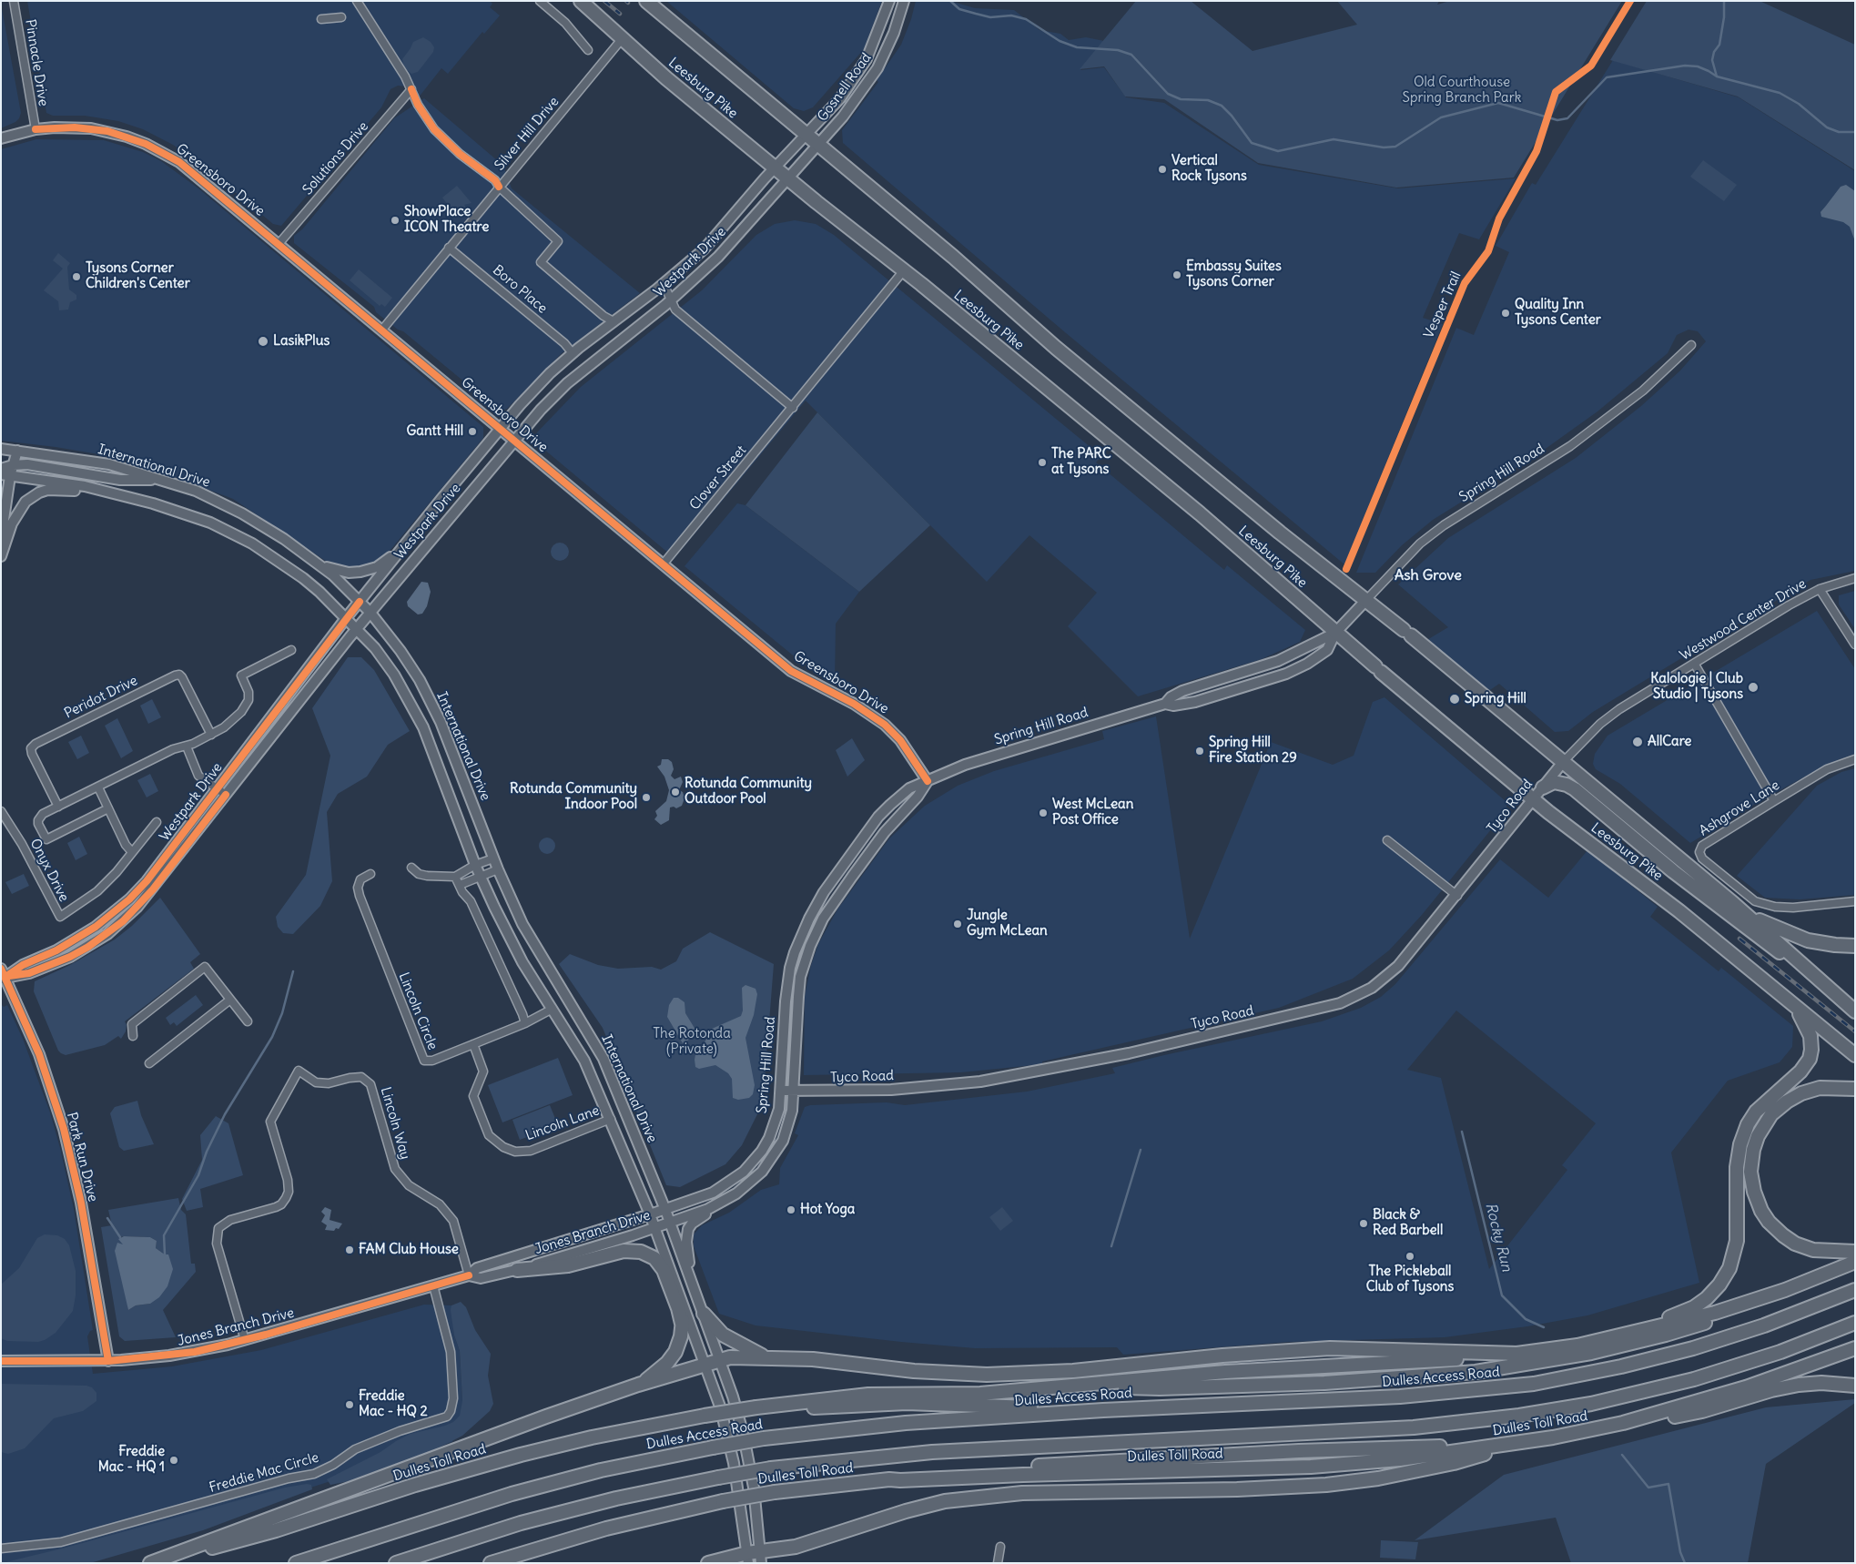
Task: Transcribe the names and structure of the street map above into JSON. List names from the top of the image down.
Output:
{
  "streets": {
    "highway": ["Leesburg Pike", "Dulles Access Road", "Dulles Toll Road"],
    "main road": [
      "Gosnell Road",
      "Greensboro Drive",
      "Westpark Drive",
      "International Drive",
      "Spring Hill Road",
      "Tyco Road",
      "Park Run Drive",
      "Jones Branch Drive"
    ],
    "street": [
      "Pinnacle Drive",
      "Silver Hill Drive",
      "Solutions Drive",
      "Boro Place",
      "Clover Street",
      "Westwood Center Drive",
      "Peridot Drive",
      "Ashgrove Lane",
      "Onyx Drive",
      "Lincoln Circle",
      "Lincoln Way",
      "Lincoln Lane",
      "Freddie Mac Circle"
    ],
    "cycle path": ["Vesper Trail"]
  },
  "crossings": [
    ["Pinnacle Drive", "Greensboro Drive"],
    ["Gosnell Road", "Leesburg Pike"],
    ["Gosnell Road", "Westpark Drive"],
    ["Leesburg Pike", "Silver Hill Drive"],
    ["Leesburg Pike", "Westpark Drive"],
    ["Leesburg Pike", "Spring Hill Road"],
    ["Leesburg Pike", "Clover Street"],
    ["Leesburg Pike", "Westwood Center Drive"],
    ["Leesburg Pike", "Tyco Road"],
    ["Silver Hill Drive", "Greensboro Drive"],
    ["Silver Hill Drive", "Boro Place"],
    ["Solutions Drive", "Greensboro Drive"],
    ["Greensboro Drive", "Westpark Drive"],
    ["Greensboro Drive", "Spring Hill Road"],
    ["Greensboro Drive", "Clover Street"],
    ["Westpark Drive", "Boro Place"],
    ["Westpark Drive", "International Drive"],
    ["Westpark Drive", "Park Run Drive"],
    ["International Drive", "Spring Hill Road"],
    ["International Drive", "Jones Branch Drive"],
    ["Spring Hill Road", "Tyco Road"],
    ["Spring Hill Road", "Jones Branch Drive"],
    ["Westwood Center Drive", "Tyco Road"],
    ["Lincoln Circle", "Lincoln Lane"],
    ["Lincoln Way", "Jones Branch Drive"],
    ["Park Run Drive", "Jones Branch Drive"],
    ["Jones Branch Drive", "Freddie Mac Circle"]
  ],
  "districts": ["Ash Grove"],
  "water": ["Rocky Run"],
  "parks": ["Old Courthouse Spring Branch Park", "The Rotonda (Private)"],
  "places": [
    "Vertical Rock Tysons",
    "ShowPlace ICON Theatre",
    "Embassy Suites Tysons Corner",
    "Tysons Corner Children's Center",
    "Quality Inn Tysons Center",
    "LasikPlus",
    "Gantt Hill",
    "The PARC at Tysons",
    "Kalologie | Club Studio | Tysons",
    "Spring Hill",
    "AllCare",
    "Spring Hill Fire Station 29",
    "Rotunda Community Outdoor Pool",
    "Rotunda Community Indoor Pool",
    "West McLean Post Office",
    "Jungle Gym McLean",
    "Hot Yoga",
    "Black & Red Barbell",
    "FAM Club House",
    "The Pickleball Club of Tysons",
    "Freddie Mac - HQ 2",
    "Freddie Mac - HQ 1"
  ]
}
